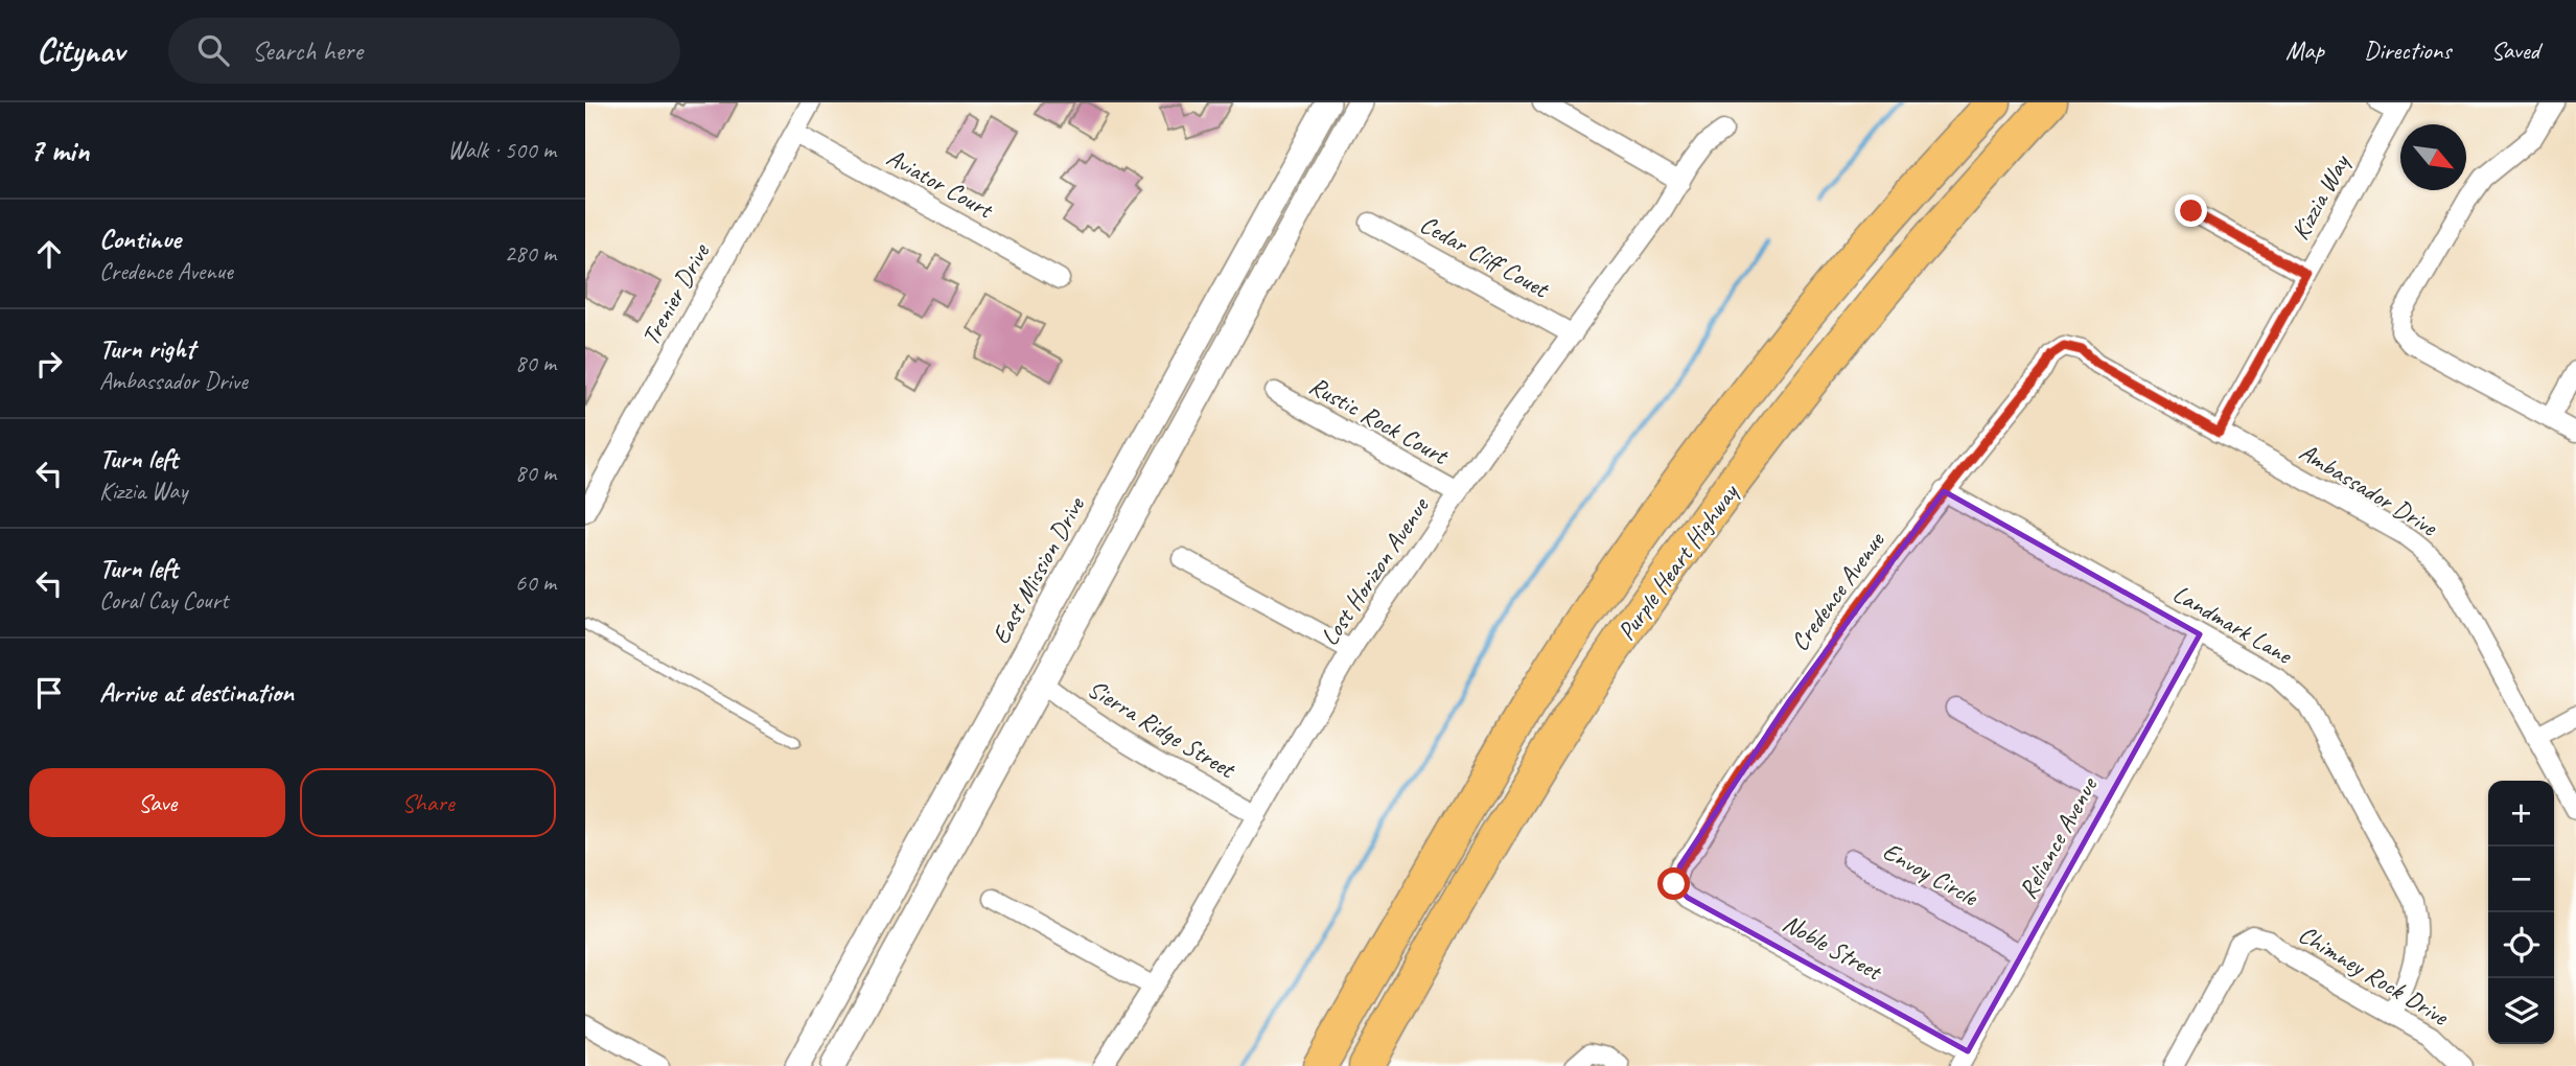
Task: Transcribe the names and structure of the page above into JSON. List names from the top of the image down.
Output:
{
  "streets": {
    "highway": ["Purple Heart Highway"],
    "street": [
      "Aviator Court",
      "Kizzia Way",
      "Cedar Cliff Couet",
      "Trenier Drive",
      "Rustic Rock Court",
      "Ambassador Drive",
      "East Mission Drive",
      "Lost Horizon Avenue",
      "Credence Avenue",
      "Landmark Lane",
      "Sierra Ridge Street",
      "Reliance Avenue",
      "Envoy Circle",
      "Noble Street",
      "Chimney Rock Drive"
    ]
  },
  "crossings": [
    ["Aviator Court", "Trenier Drive"],
    ["Kizzia Way", "Ambassador Drive"],
    ["Cedar Cliff Couet", "Lost Horizon Avenue"],
    ["Rustic Rock Court", "Lost Horizon Avenue"],
    ["Ambassador Drive", "Credence Avenue"],
    ["Lost Horizon Avenue", "Sierra Ridge Street"],
    ["Credence Avenue", "Landmark Lane"],
    ["Credence Avenue", "Noble Street"],
    ["Landmark Lane", "Reliance Avenue"],
    ["Landmark Lane", "Chimney Rock Drive"],
    ["Reliance Avenue", "Envoy Circle"],
    ["Reliance Avenue", "Noble Street"]
  ],
  "north": "bottom right",
  "page": {
    "header": "Citynav",
    "search": "Search here",
    "nav": ["Map", "Directions", "Saved"],
    "heading": ["7 min", "Walk · 500 m"],
    "list": [
      ["Continue", "Credence Avenue", "280 m"],
      ["Turn right", "Ambassador Drive", "80 m"],
      ["Turn left", "Kizzia Way", "80 m"],
      ["Turn left", "Coral Cay Court", "60 m"],
      "Arrive at destination"
    ],
    "buttons": ["Save", "Share"],
    "map_buttons": ["+", "−"]
  }
}
